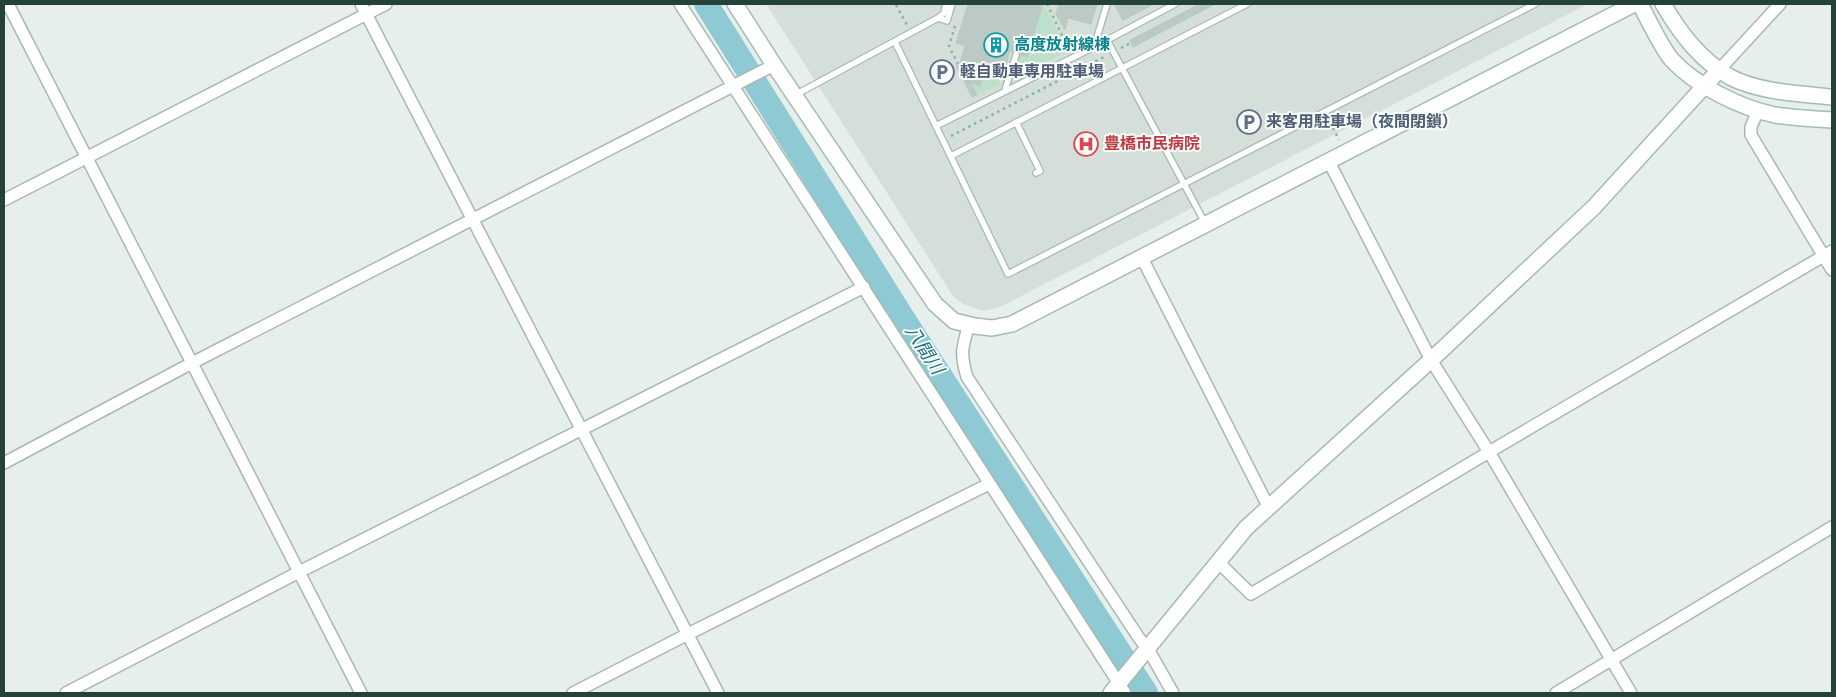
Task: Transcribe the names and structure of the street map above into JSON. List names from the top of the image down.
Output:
{
  "water": ["八間川"],
  "places": {
    "building": ["高度放射線棟"],
    "parking": ["軽自動車専用駐車場", "来客用駐車場（夜間閉鎖）"],
    "hospital": ["豊橋市民病院"]
  }
}
